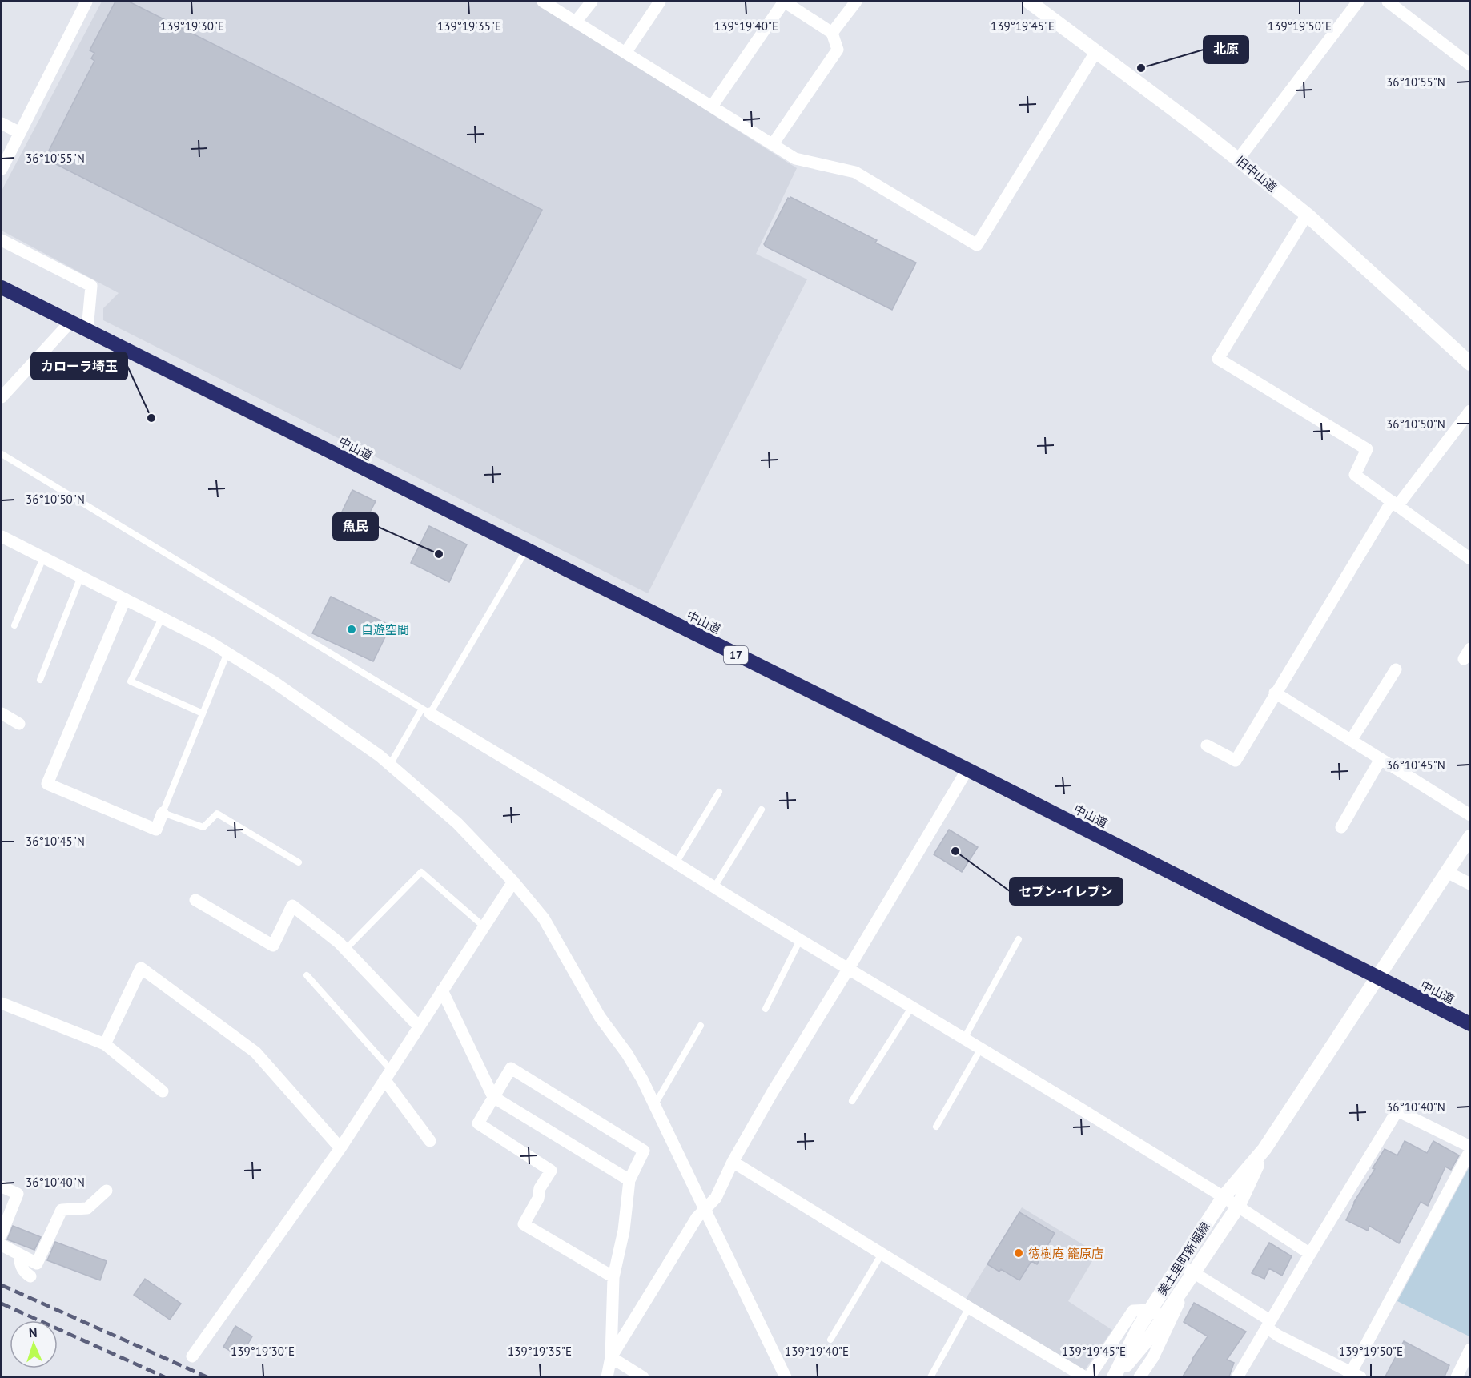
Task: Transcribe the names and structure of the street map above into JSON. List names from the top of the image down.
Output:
{
  "streets": {
    "highway": ["中山道", "17"],
    "main road": ["旧中山道", "美土里町新堀線"]
  },
  "crossings": [
    ["中山道", "美土里町新堀線"]
  ],
  "places": [
    "北原",
    "カローラ埼玉",
    "魚民",
    "自遊空間",
    "セブン-イレブン",
    "徳樹庵 籠原店"
  ],
  "north": "top",
  "coordinates": [
    "139°19'30\"E",
    "139°19'35\"E",
    "139°19'40\"E",
    "139°19'45\"E",
    "139°19'50\"E",
    "36°10'55\"N",
    "36°10'50\"N",
    "36°10'45\"N",
    "36°10'40\"N"
  ]
}
